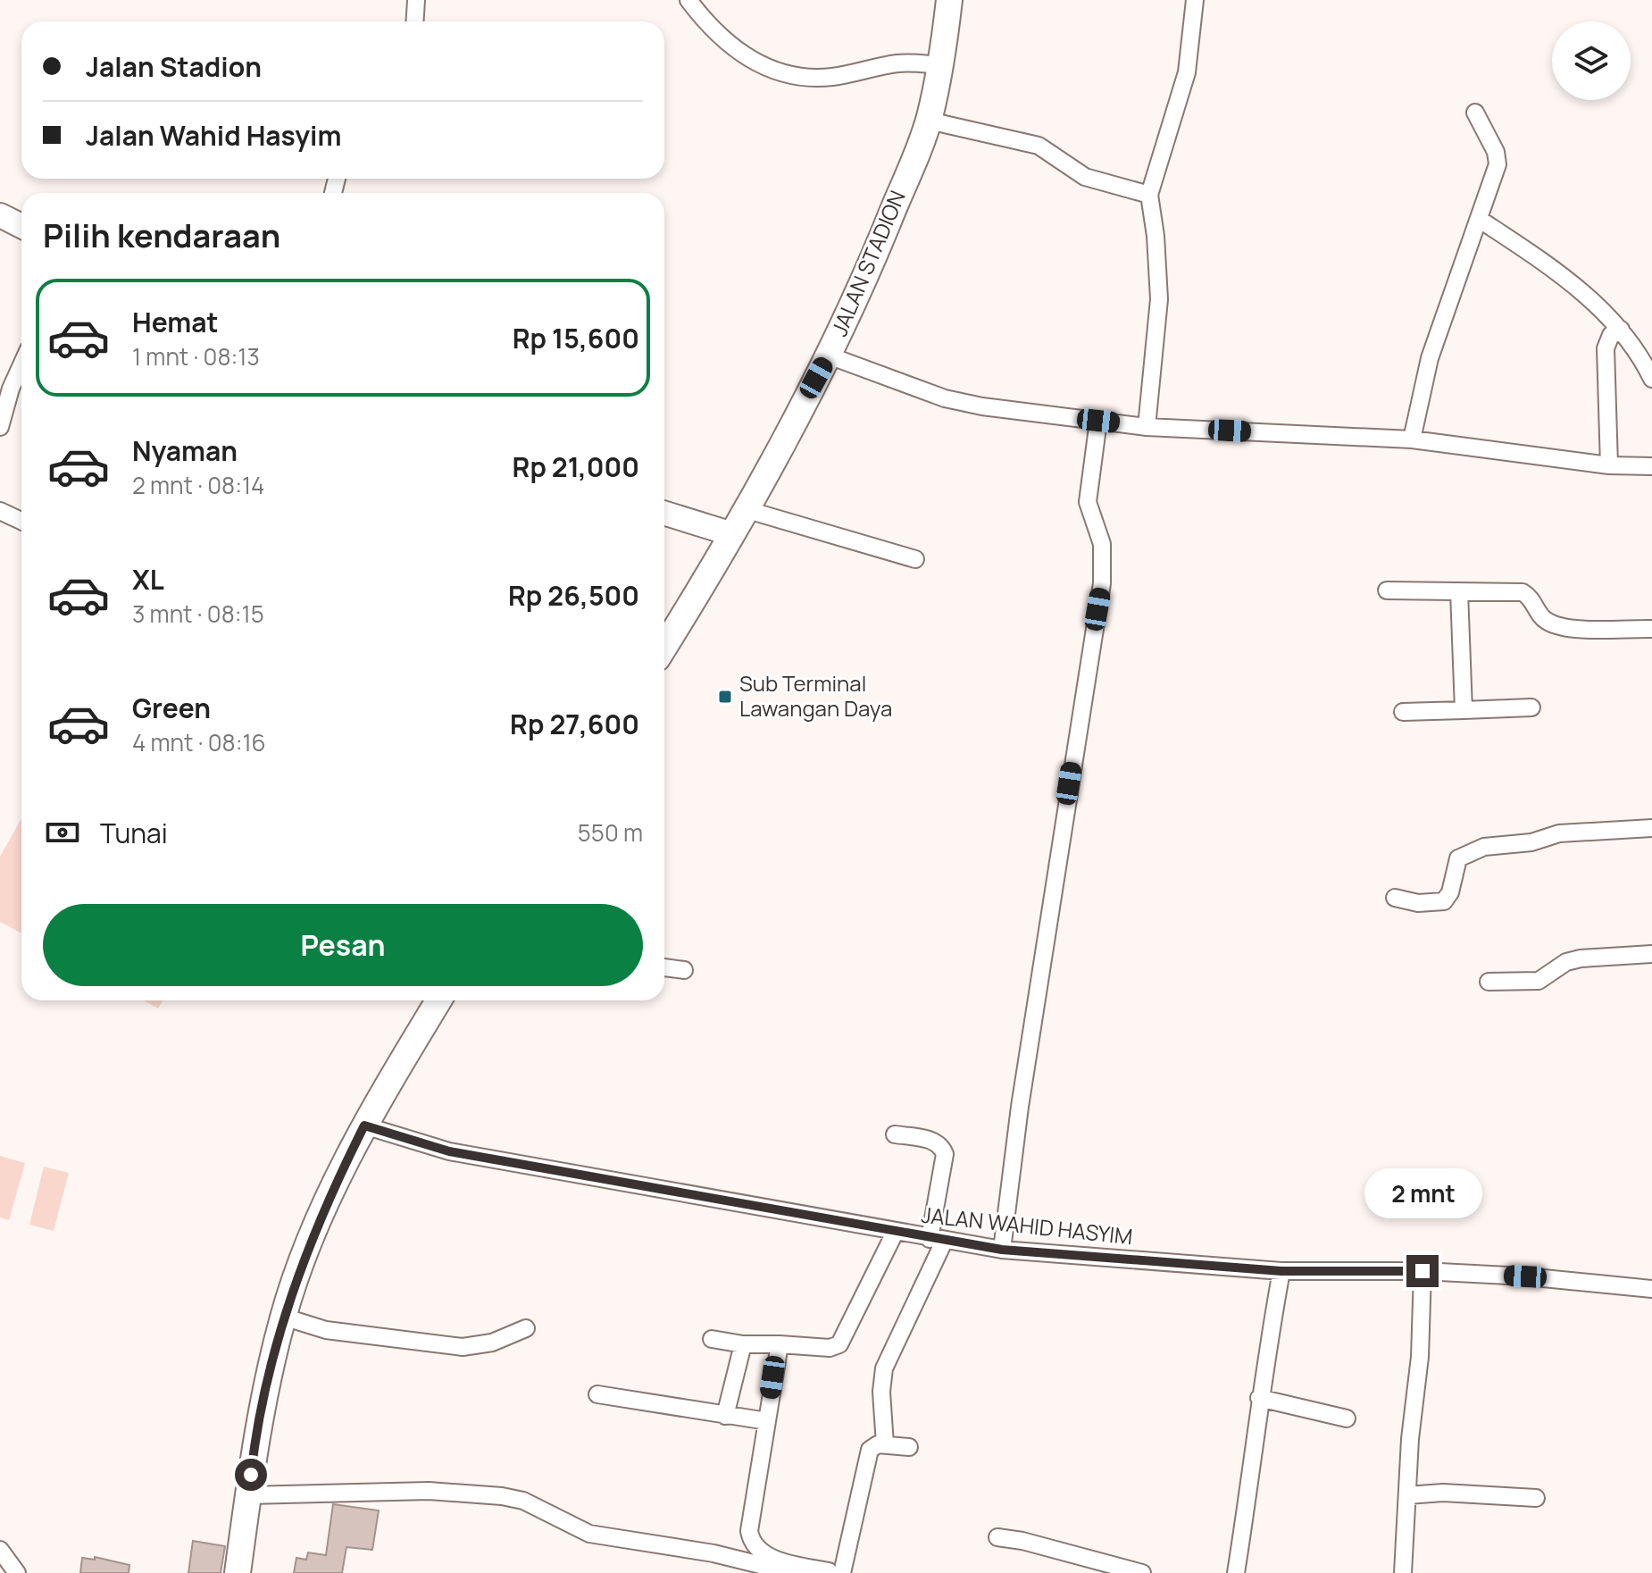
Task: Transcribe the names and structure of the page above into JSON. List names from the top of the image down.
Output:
{
  "streets": {
    "main road": ["JALAN STADION"],
    "street": ["JALAN WAHID HASYIM"]
  },
  "places": {
    "transit": ["Sub Terminal Lawangan Daya"]
  },
  "page": {
    "banner": ["Jalan Stadion", "Jalan Wahid Hasyim"],
    "heading": "Pilih kendaraan",
    "list": [
      {
        "name": "Hemat",
        "note": "1 mnt · 08:13",
        "value": "Rp 15,600"
      },
      {
        "name": "Nyaman",
        "note": "2 mnt · 08:14",
        "value": "Rp 21,000"
      },
      {
        "name": "XL",
        "note": "3 mnt · 08:15",
        "value": "Rp 26,500"
      },
      {
        "name": "Green",
        "note": "4 mnt · 08:16",
        "value": "Rp 27,600"
      }
    ],
    "pay": ["Tunai", "550 m"],
    "buttons": "Pesan",
    "bubble": "2 mnt"
  }
}
